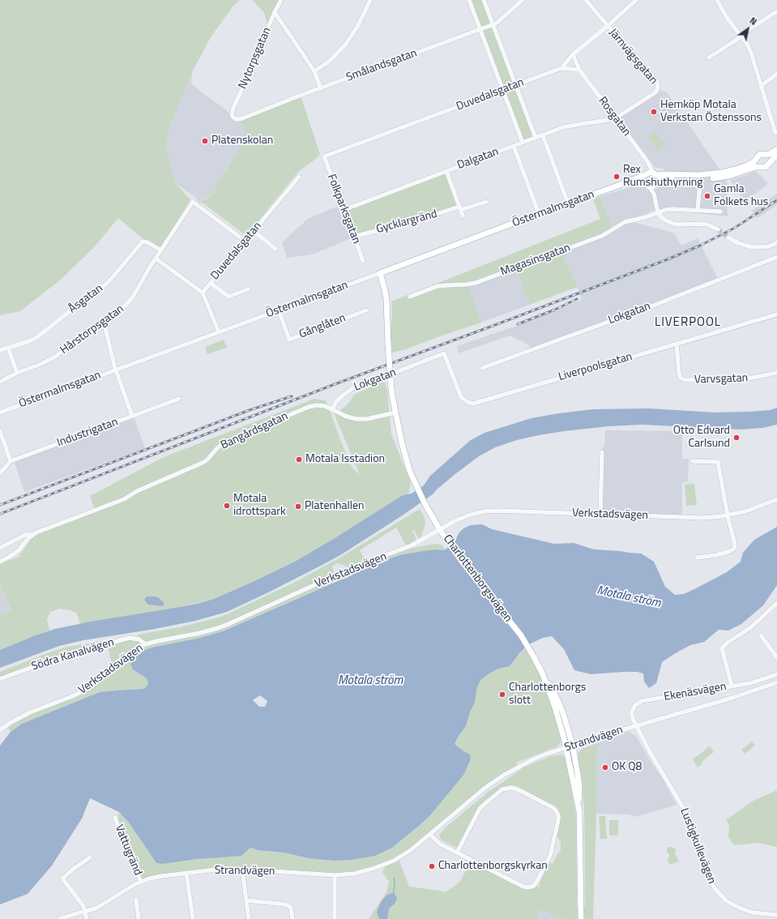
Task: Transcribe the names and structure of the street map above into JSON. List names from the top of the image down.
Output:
{
  "streets": {
    "main road": ["Östermalmsgatan", "Charlottenborgsvägen"],
    "street": [
      "Järnvägsgatan",
      "Nytorpsgatan",
      "Smålandsgatan",
      "Duvedalsgatan",
      "Rosgatan",
      "Dalgatan",
      "Folkparksgatan",
      "Gycklargränd",
      "Magasinsgatan",
      "Åsgatan",
      "Lokgatan",
      "Gånglåten",
      "Hårstorpsgatan",
      "Liverpoolsgatan",
      "Varvsgatan",
      "Bangårdsgatan",
      "Industrigatan",
      "Verkstadsvägen",
      "Södra Kanalvägen",
      "Ekenäsvägen",
      "Strandvägen",
      "Lustigkullevägen",
      "Vattugränd"
    ]
  },
  "crossings": [
    ["Järnvägsgatan", "Rosgatan"],
    ["Järnvägsgatan", "Dalgatan"],
    ["Nytorpsgatan", "Smålandsgatan"],
    ["Duvedalsgatan", "Folkparksgatan"],
    ["Duvedalsgatan", "Hårstorpsgatan"],
    ["Rosgatan", "Dalgatan"],
    ["Rosgatan", "Östermalmsgatan"],
    ["Dalgatan", "Folkparksgatan"],
    ["Folkparksgatan", "Gycklargränd"],
    ["Östermalmsgatan", "Gånglåten"],
    ["Östermalmsgatan", "Charlottenborgsvägen"],
    ["Åsgatan", "Hårstorpsgatan"],
    ["Lokgatan", "Liverpoolsgatan"],
    ["Lokgatan", "Bangårdsgatan"],
    ["Liverpoolsgatan", "Varvsgatan"],
    ["Bangårdsgatan", "Charlottenborgsvägen"],
    ["Verkstadsvägen", "Charlottenborgsvägen"],
    ["Verkstadsvägen", "Södra Kanalvägen"],
    ["Charlottenborgsvägen", "Strandvägen"],
    ["Ekenäsvägen", "Strandvägen"],
    ["Ekenäsvägen", "Lustigkullevägen"],
    ["Strandvägen", "Lustigkullevägen"],
    ["Strandvägen", "Vattugränd"]
  ],
  "districts": ["LIVERPOOL"],
  "water": ["Motala ström"],
  "places": [
    "Hemköp Motala Verkstan Östenssons",
    "Platenskolan",
    "Rex Rumshuthyrning",
    "Gamla Folkets hus",
    "Otto Edvard Carlsund",
    "Motala Isstadion",
    "Motala idrottspark",
    "Platenhallen",
    "Charlottenborgs slott",
    "OK Q8",
    "Charlottenborgskyrkan"
  ],
  "north": "top right"
}
